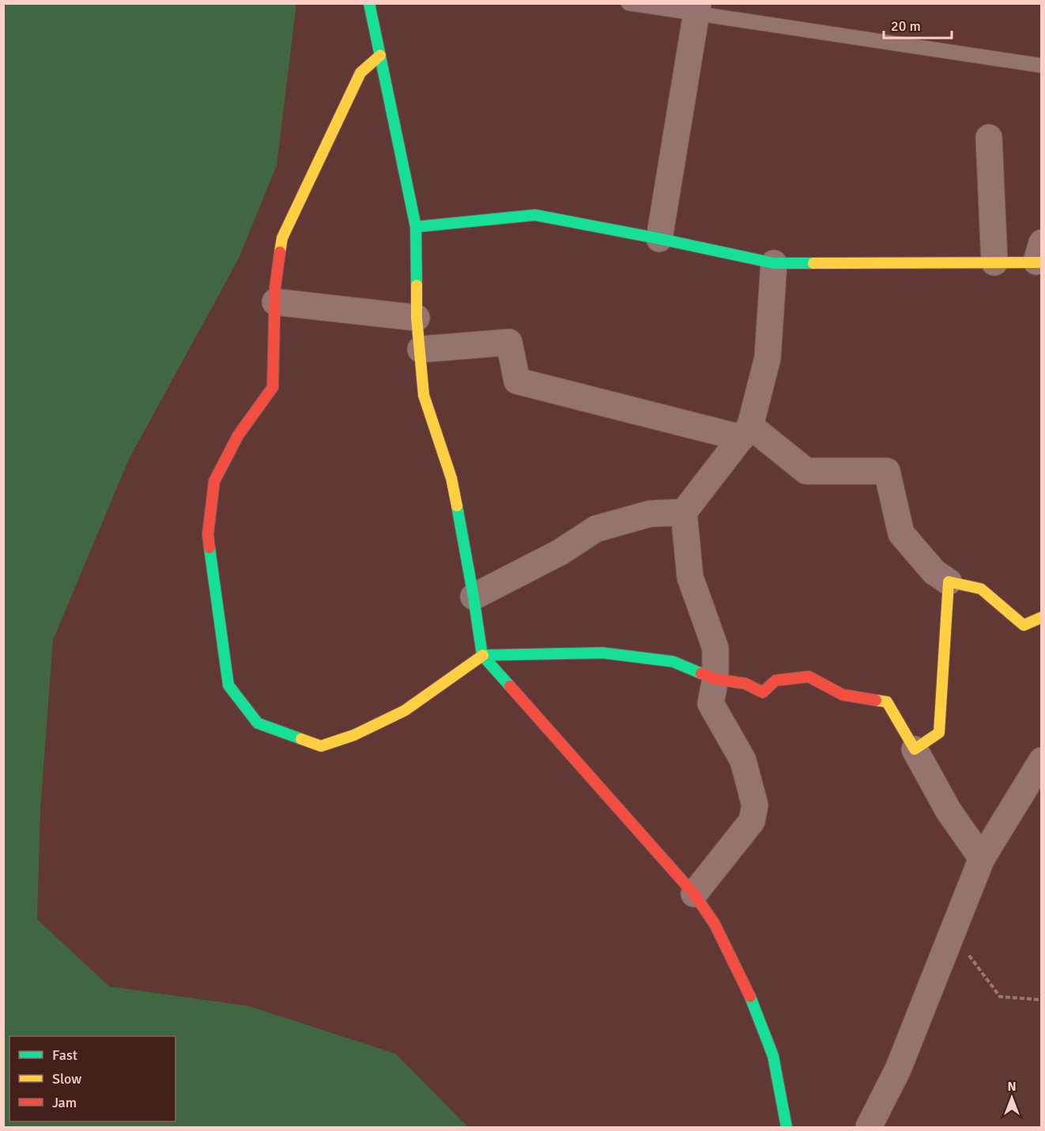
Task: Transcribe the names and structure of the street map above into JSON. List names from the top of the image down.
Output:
{
  "legend": ["Fast", "Slow", "Jam"],
  "scale_bar": "20 m",
  "north": "top"
}
